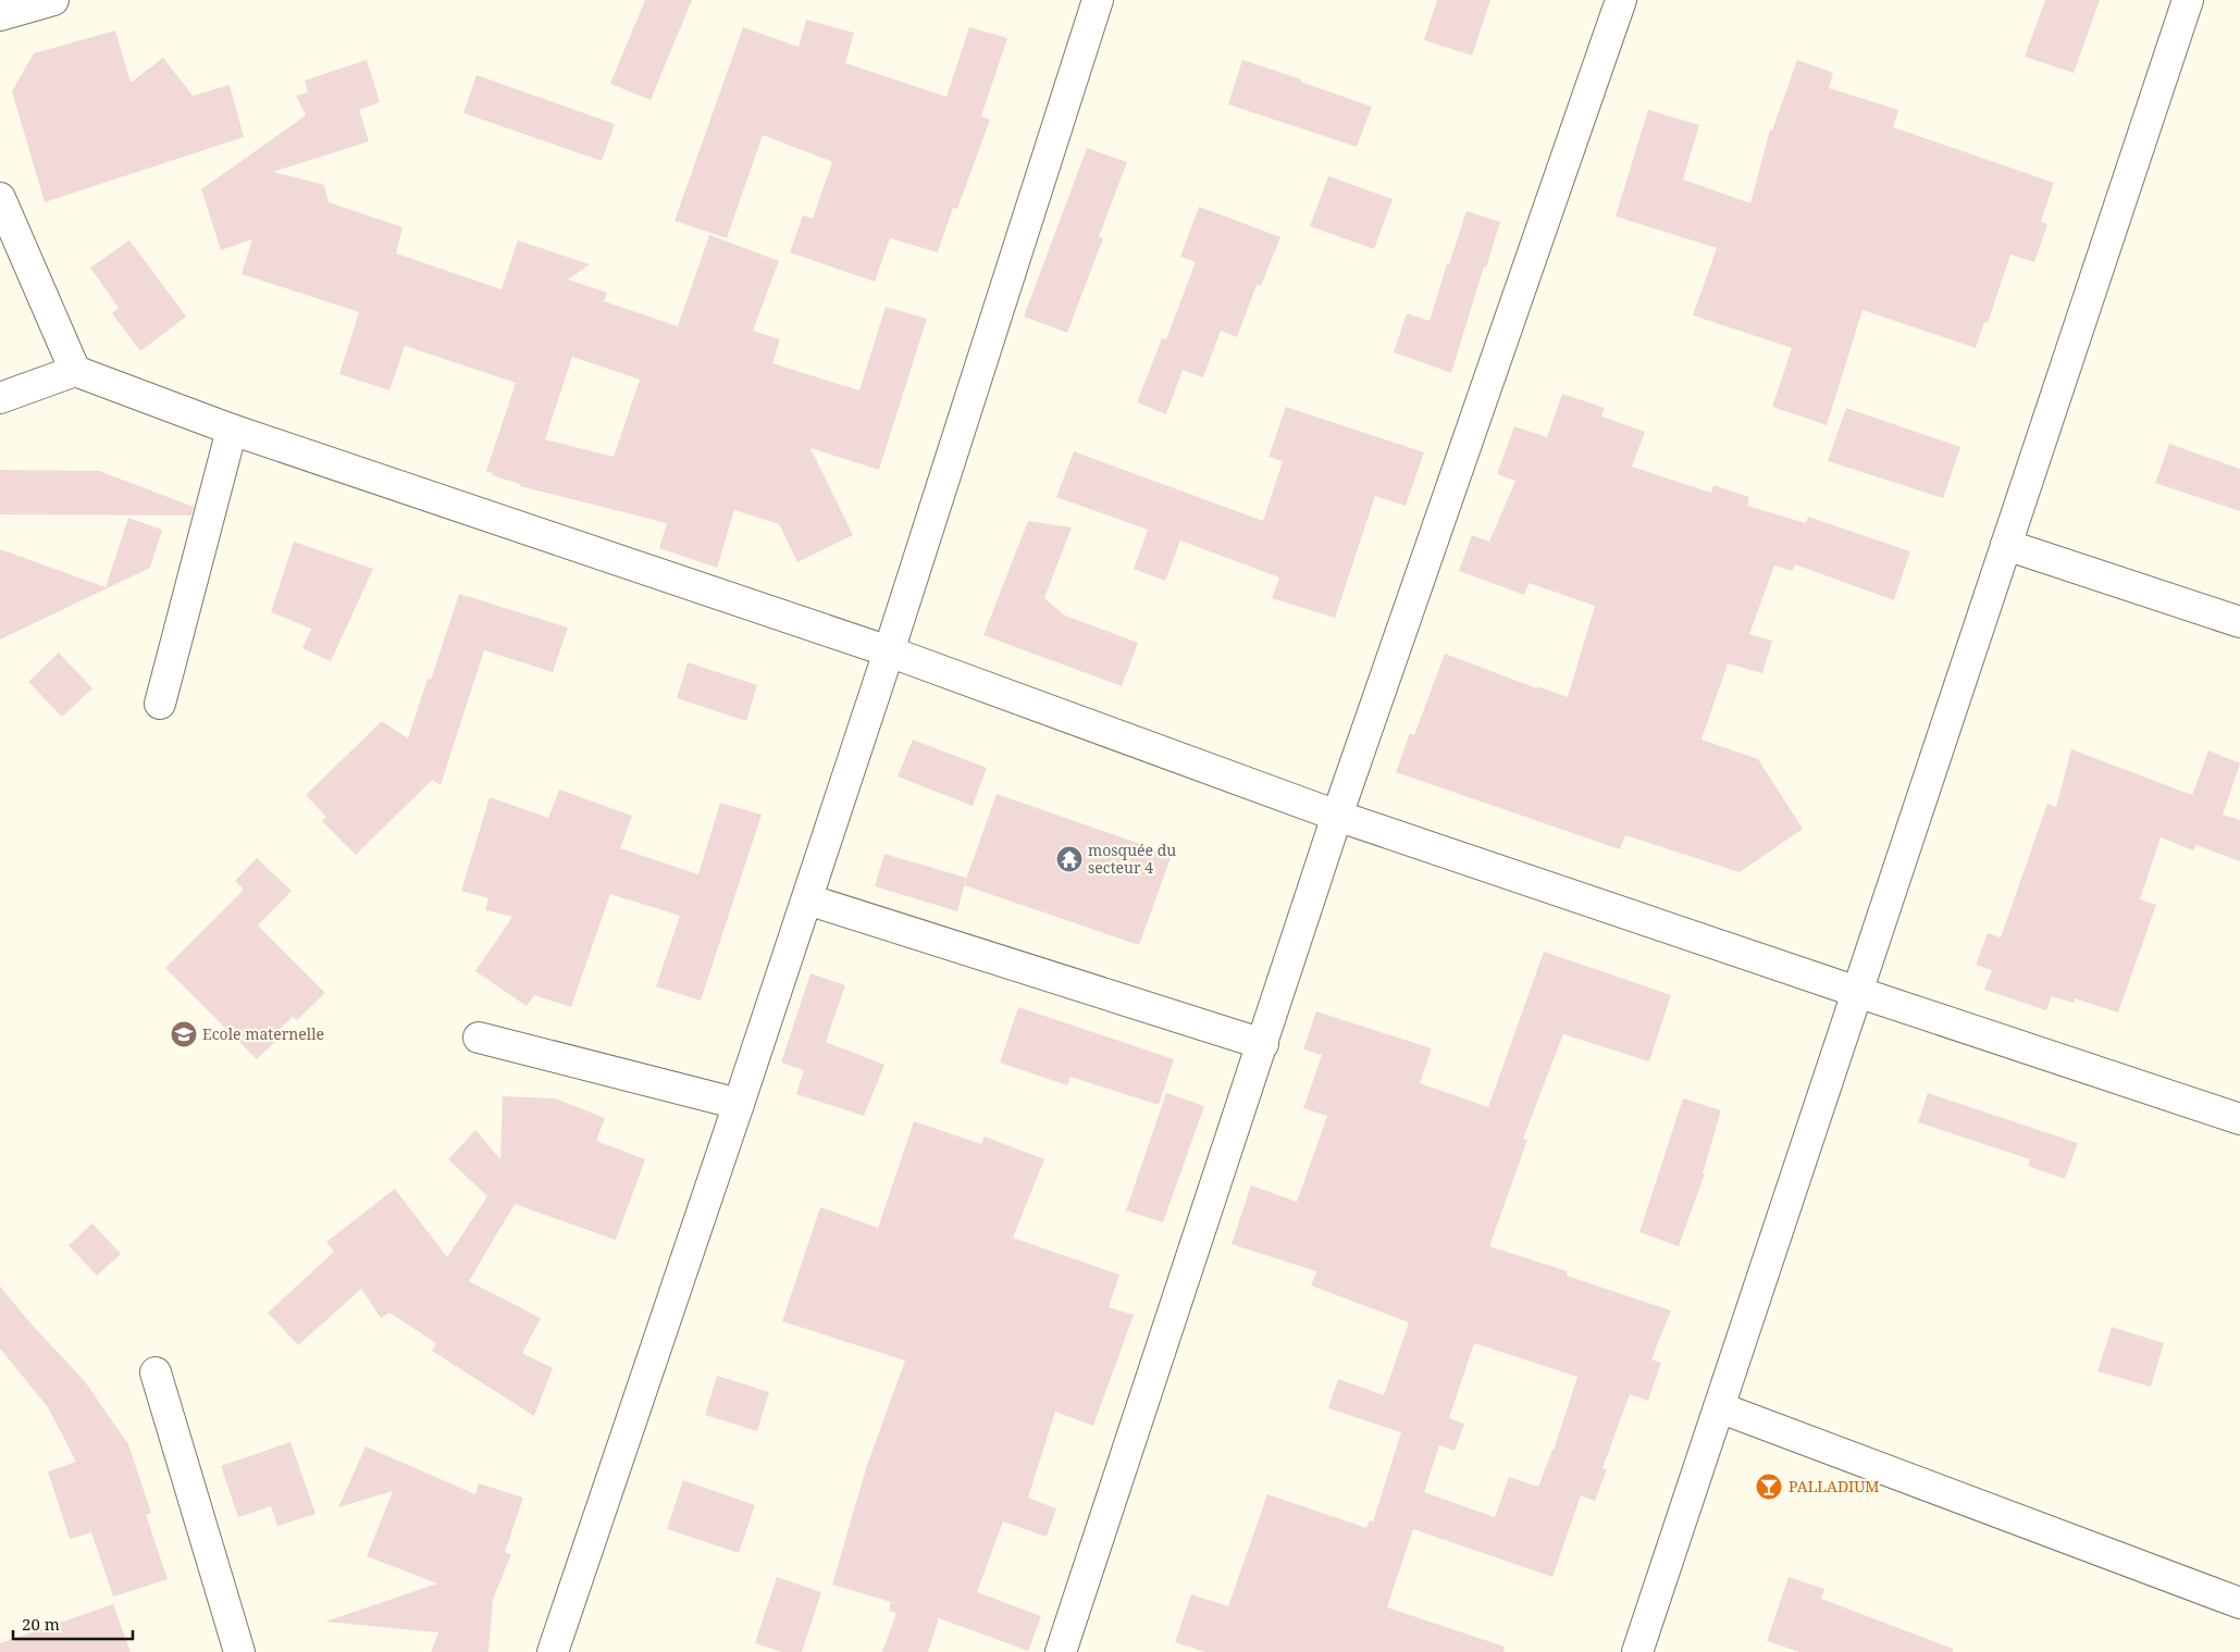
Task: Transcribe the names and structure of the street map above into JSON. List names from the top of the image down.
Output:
{
  "places": {
    "temple": ["mosquée du secteur 4"],
    "school or university": ["Ecole maternelle"],
    "bar": ["PALLADIUM"]
  },
  "scale_bar": "20 m"
}
